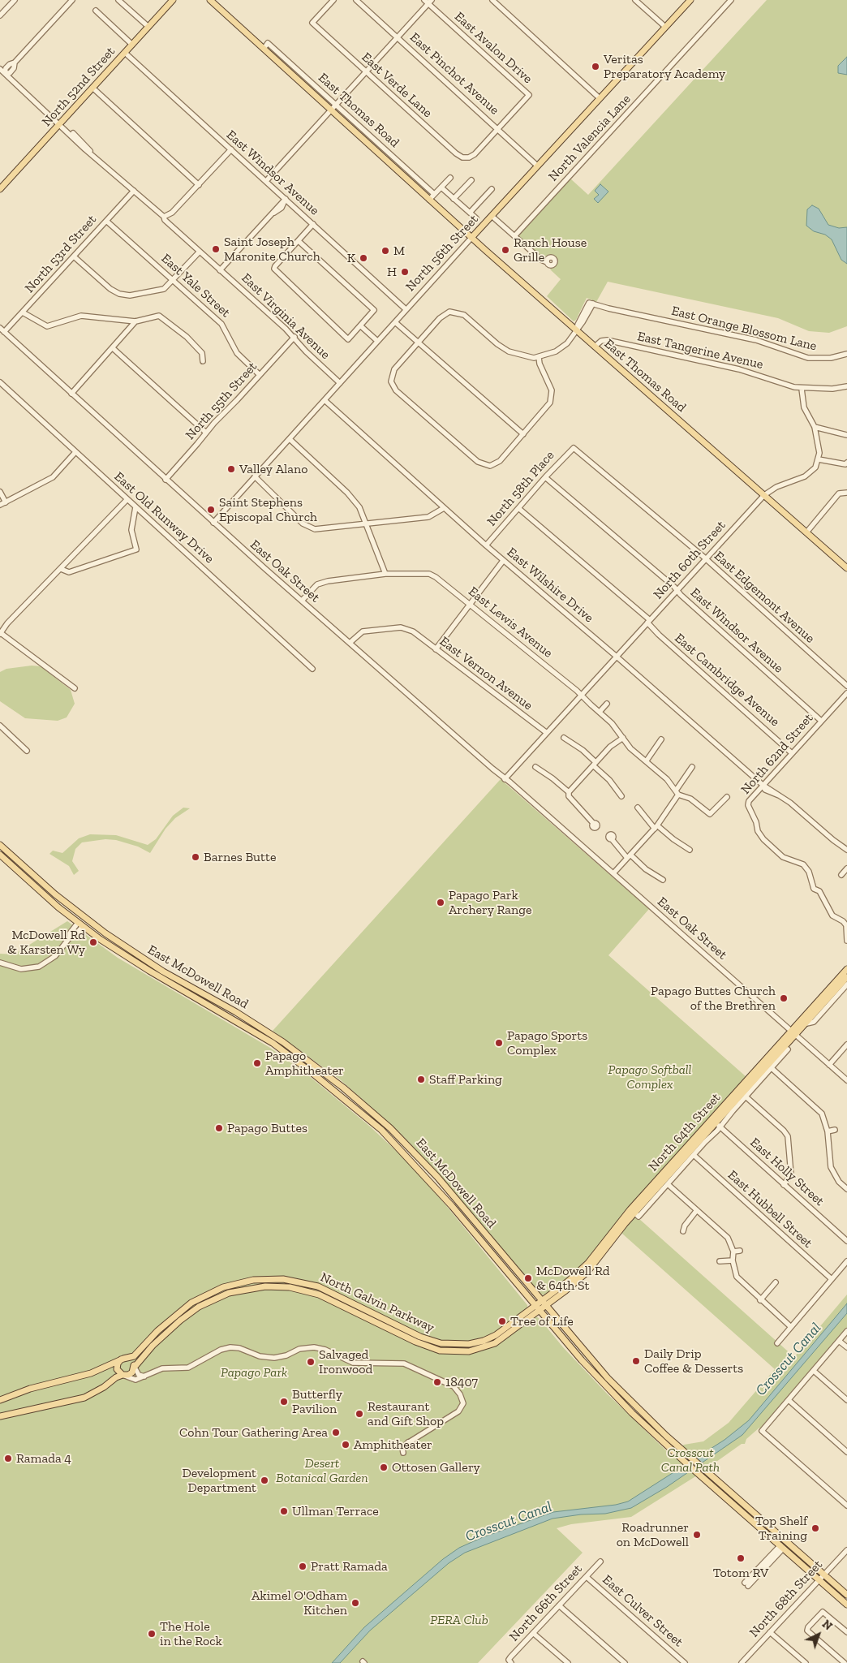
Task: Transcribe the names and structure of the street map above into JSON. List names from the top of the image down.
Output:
{
  "streets": {
    "main road": [
      "North 52nd Street",
      "East Thomas Road",
      "North 56th Street",
      "East McDowell Road",
      "North 64th Street",
      "North Galvin Parkway"
    ],
    "street": [
      "East Avalon Drive",
      "East Pinchot Avenue",
      "East Verde Lane",
      "North Valencia Lane",
      "East Windsor Avenue",
      "North 53rd Street",
      "East Yale Street",
      "East Virginia Avenue",
      "East Orange Blossom Lane",
      "East Tangerine Avenue",
      "North 55th Street",
      "North 58th Place",
      "East Old Runway Drive",
      "North 60th Street",
      "East Oak Street",
      "East Wilshire Drive",
      "East Edgemont Avenue",
      "East Lewis Avenue",
      "East Vernon Avenue",
      "East Cambridge Avenue",
      "North 62nd Street",
      "East Holly Street",
      "East Hubbell Street",
      "North 68th Street",
      "North 66th Street",
      "East Culver Street"
    ]
  },
  "crossings": [
    ["East Avalon Drive", "East Pinchot Avenue"],
    ["East Avalon Drive", "East Verde Lane"],
    ["East Pinchot Avenue", "East Verde Lane"],
    ["East Pinchot Avenue", "North 56th Street"],
    ["North 52nd Street", "East Windsor Avenue"],
    ["North 52nd Street", "East Virginia Avenue"],
    ["East Thomas Road", "North 56th Street"],
    ["East Thomas Road", "East Orange Blossom Lane"],
    ["East Thomas Road", "East Tangerine Avenue"],
    ["East Thomas Road", "North 60th Street"],
    ["East Windsor Avenue", "North 56th Street"],
    ["East Windsor Avenue", "North 58th Place"],
    ["East Windsor Avenue", "North 60th Street"],
    ["East Windsor Avenue", "North 62nd Street"],
    ["North 56th Street", "East Virginia Avenue"],
    ["North 56th Street", "East Oak Street"],
    ["North 56th Street", "East Wilshire Drive"],
    ["North 53rd Street", "East Yale Street"],
    ["North 53rd Street", "East Virginia Avenue"],
    ["North 53rd Street", "East Oak Street"],
    ["East Yale Street", "North 55th Street"],
    ["East Virginia Avenue", "North 55th Street"],
    ["North 55th Street", "East Oak Street"],
    ["North 58th Place", "East Wilshire Drive"],
    ["North 58th Place", "East Edgemont Avenue"],
    ["North 58th Place", "East Cambridge Avenue"],
    ["North 60th Street", "East Oak Street"],
    ["North 60th Street", "East Wilshire Drive"],
    ["North 60th Street", "East Edgemont Avenue"],
    ["North 60th Street", "East Lewis Avenue"],
    ["North 60th Street", "East Vernon Avenue"],
    ["North 60th Street", "East Cambridge Avenue"],
    ["East Oak Street", "East Vernon Avenue"],
    ["East Oak Street", "North 64th Street"],
    ["East Wilshire Drive", "North 62nd Street"],
    ["East Cambridge Avenue", "North 62nd Street"],
    ["East McDowell Road", "North 64th Street"],
    ["East McDowell Road", "North Galvin Parkway"],
    ["East McDowell Road", "North 68th Street"],
    ["North 64th Street", "East Holly Street"],
    ["North 64th Street", "East Hubbell Street"],
    ["North 64th Street", "North Galvin Parkway"],
    ["North 66th Street", "East Culver Street"]
  ],
  "water": ["Crosscut Canal"],
  "parks": [
    "Papago Softball Complex",
    "Papago Park",
    "Crosscut Canal Path",
    "Desert Botanical Garden",
    "PERA Club"
  ],
  "places": [
    "Veritas Preparatory Academy",
    "Saint Joseph Maronite Church",
    "Ranch House Grille",
    "M",
    "K",
    "H",
    "Valley Alano",
    "Saint Stephens Episcopal Church",
    "Barnes Butte",
    "Papago Park Archery Range",
    "McDowell Rd & Karsten Wy",
    "Papago Buttes Church of the Brethren",
    "Papago Sports Complex",
    "Papago Amphitheater",
    "Staff Parking",
    "Papago Buttes",
    "McDowell Rd & 64th St",
    "Tree of Life",
    "Daily Drip Coffee & Desserts",
    "Salvaged Ironwood",
    "18407",
    "Butterfly Pavilion",
    "Restaurant and Gift Shop",
    "Cohn Tour Gathering Area",
    "Amphitheater",
    "Ramada 4",
    "Ottosen Gallery",
    "Development Department",
    "Ullman Terrace",
    "Top Shelf Training",
    "Roadrunner on McDowell",
    "Totom RV",
    "Pratt Ramada",
    "Akimel O'Odham Kitchen",
    "The Hole in the Rock"
  ],
  "north": "top right"
}
